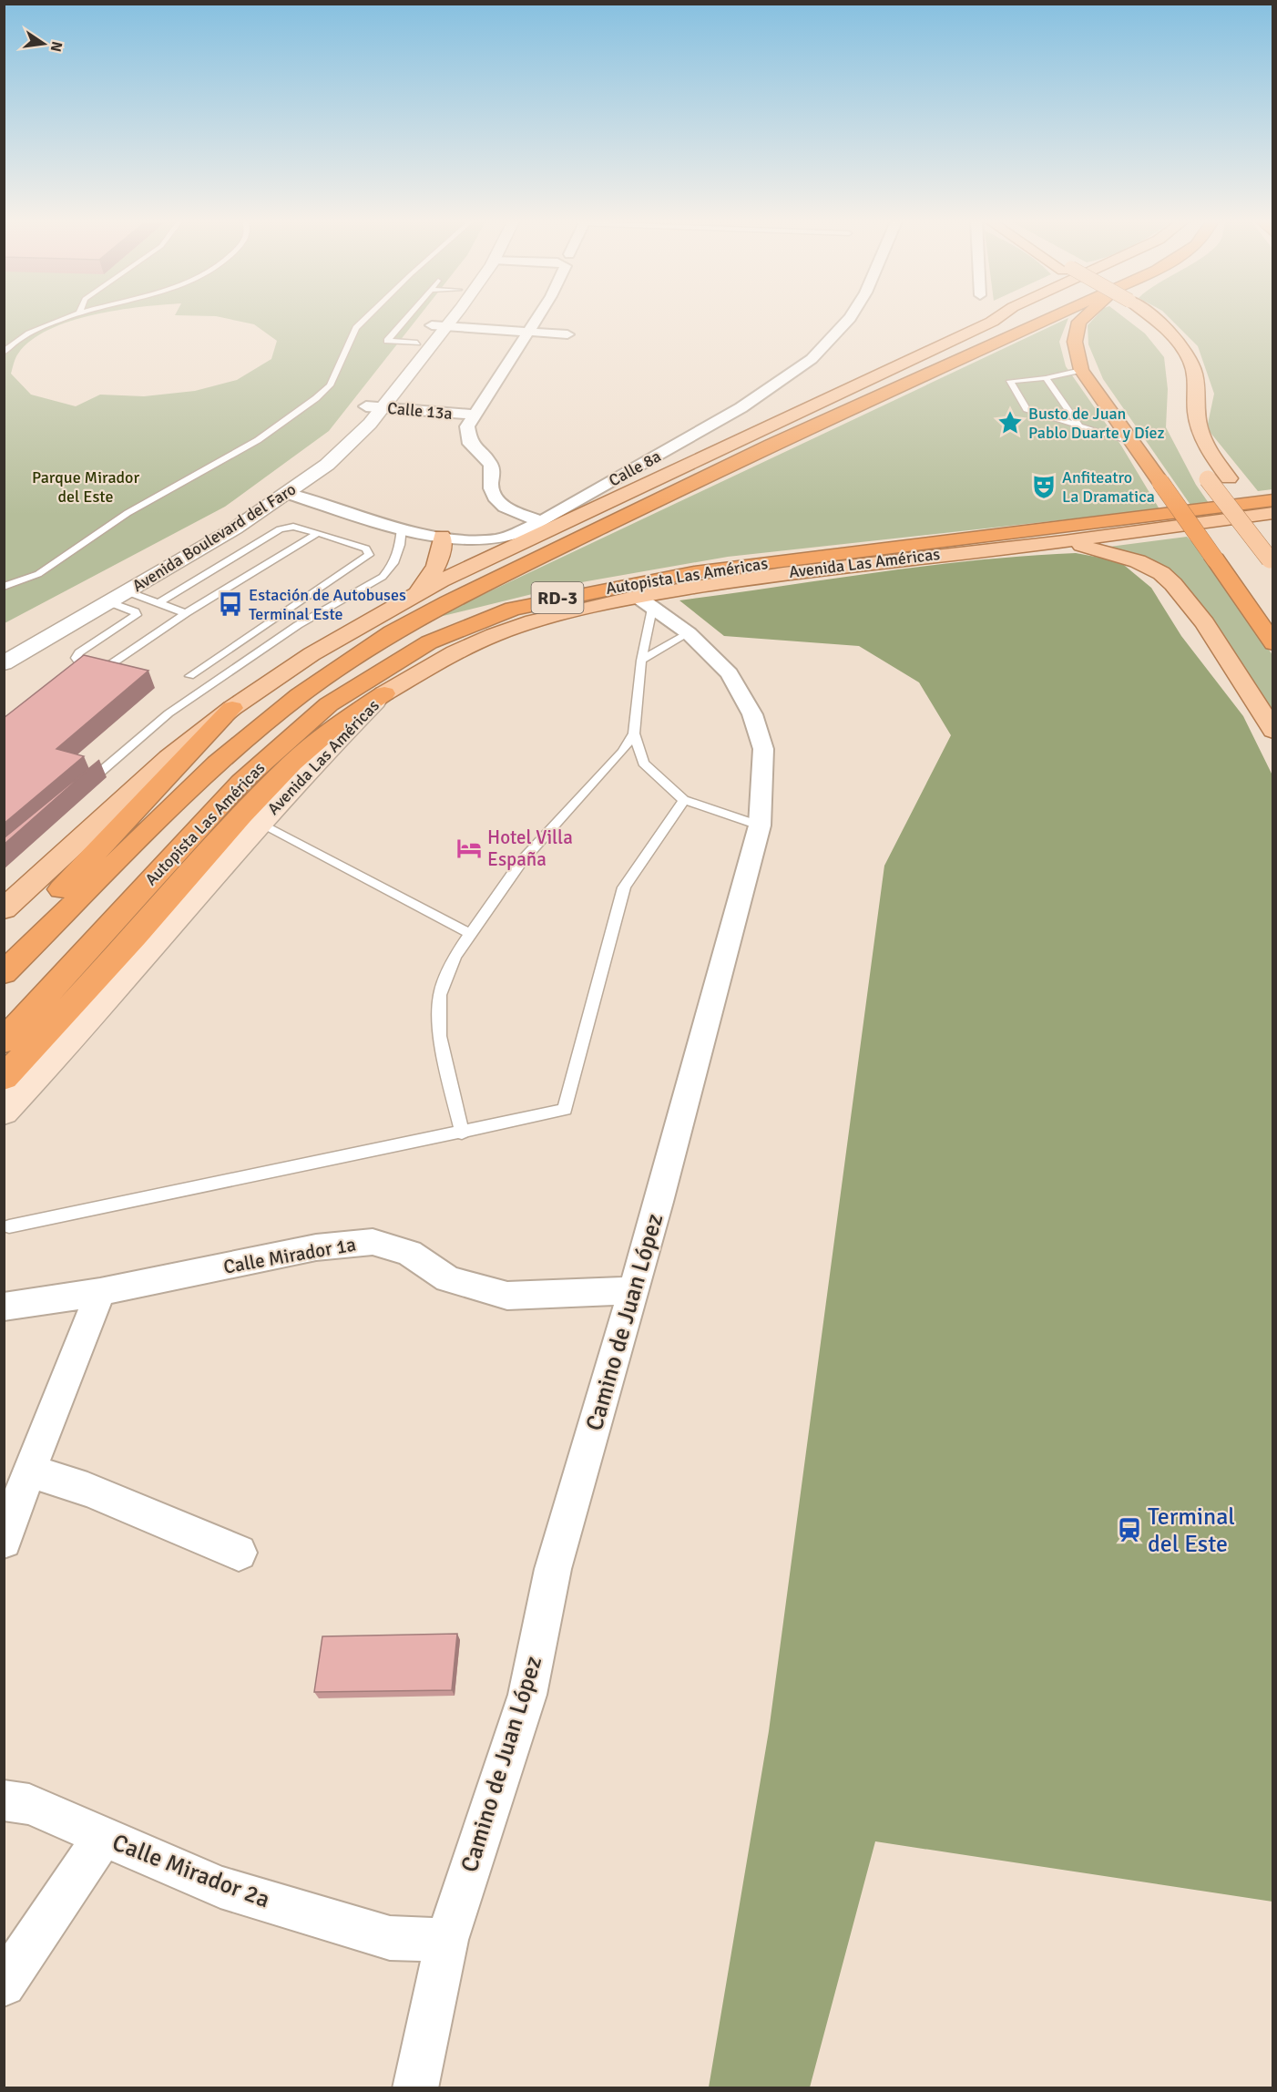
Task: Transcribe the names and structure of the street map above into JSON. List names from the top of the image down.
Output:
{
  "streets": {
    "highway": ["Autopista Las Américas", "RD-3"],
    "main road": ["Avenida Las Américas"],
    "street": [
      "Calle 13a",
      "Calle 8a",
      "Avenida Boulevard del Faro",
      "Calle Mirador 1a",
      "Camino de Juan López",
      "Calle Mirador 2a"
    ]
  },
  "crossings": [
    ["Calle 13a", "Avenida Boulevard del Faro"],
    ["Calle 8a", "Avenida Boulevard del Faro"],
    ["Avenida Las Américas", "Camino de Juan López"],
    ["Calle Mirador 1a", "Camino de Juan López"],
    ["Camino de Juan López", "Calle Mirador 2a"]
  ],
  "parks": ["Parque Mirador del Este"],
  "places": {
    "place": ["Busto de Juan Pablo Duarte y Díez"],
    "theatre": ["Anfiteatro La Dramatica"],
    "bus stop": ["Estación de Autobuses Terminal Este"],
    "hotel": ["Hotel Villa España"],
    "station": ["Terminal del Este"]
  },
  "north": "right"
}
